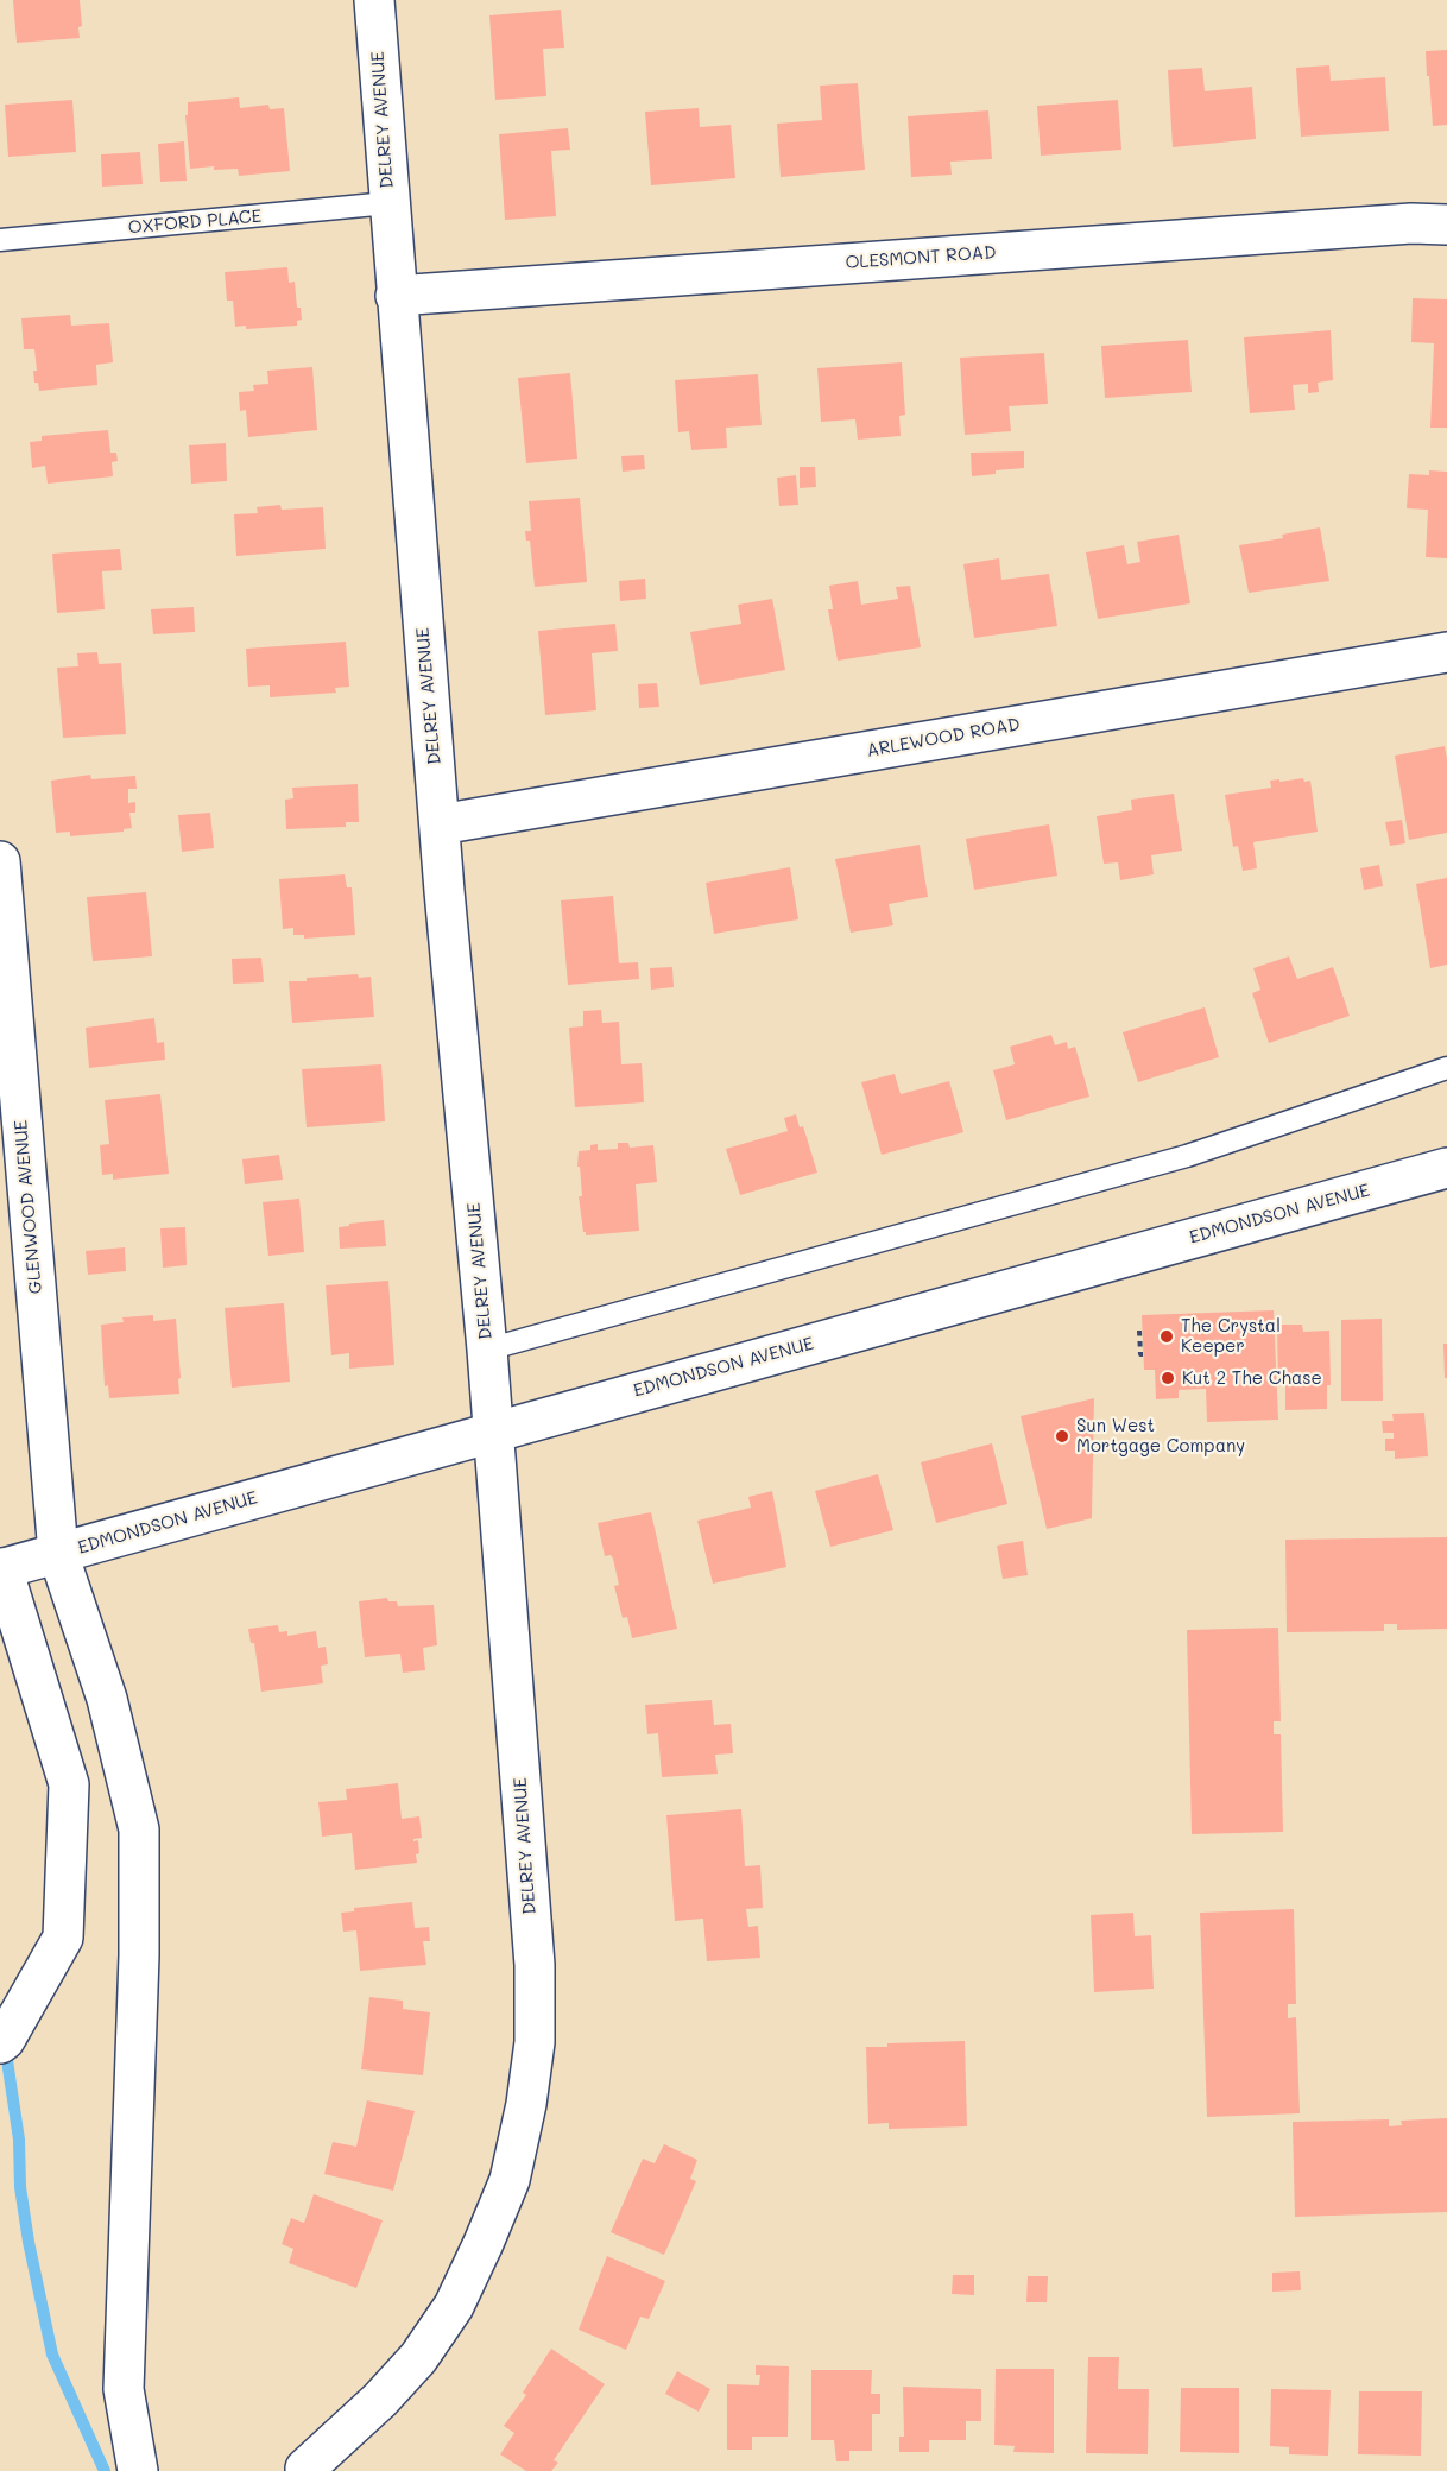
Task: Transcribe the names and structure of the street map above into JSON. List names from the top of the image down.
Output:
{
  "streets": {
    "main road": [
      "DELREY AVENUE",
      "OLESMONT ROAD",
      "ARLEWOOD ROAD",
      "GLENWOOD AVENUE",
      "EDMONDSON AVENUE"
    ],
    "lane": ["OXFORD PLACE"]
  },
  "crossings": [
    ["DELREY AVENUE", "OXFORD PLACE"],
    ["DELREY AVENUE", "OLESMONT ROAD"],
    ["DELREY AVENUE", "ARLEWOOD ROAD"],
    ["DELREY AVENUE", "EDMONDSON AVENUE"],
    ["GLENWOOD AVENUE", "EDMONDSON AVENUE"]
  ],
  "places": ["The Crystal Keeper", "Kut 2 The Chase", "Sun West Mortgage Company"]
}
